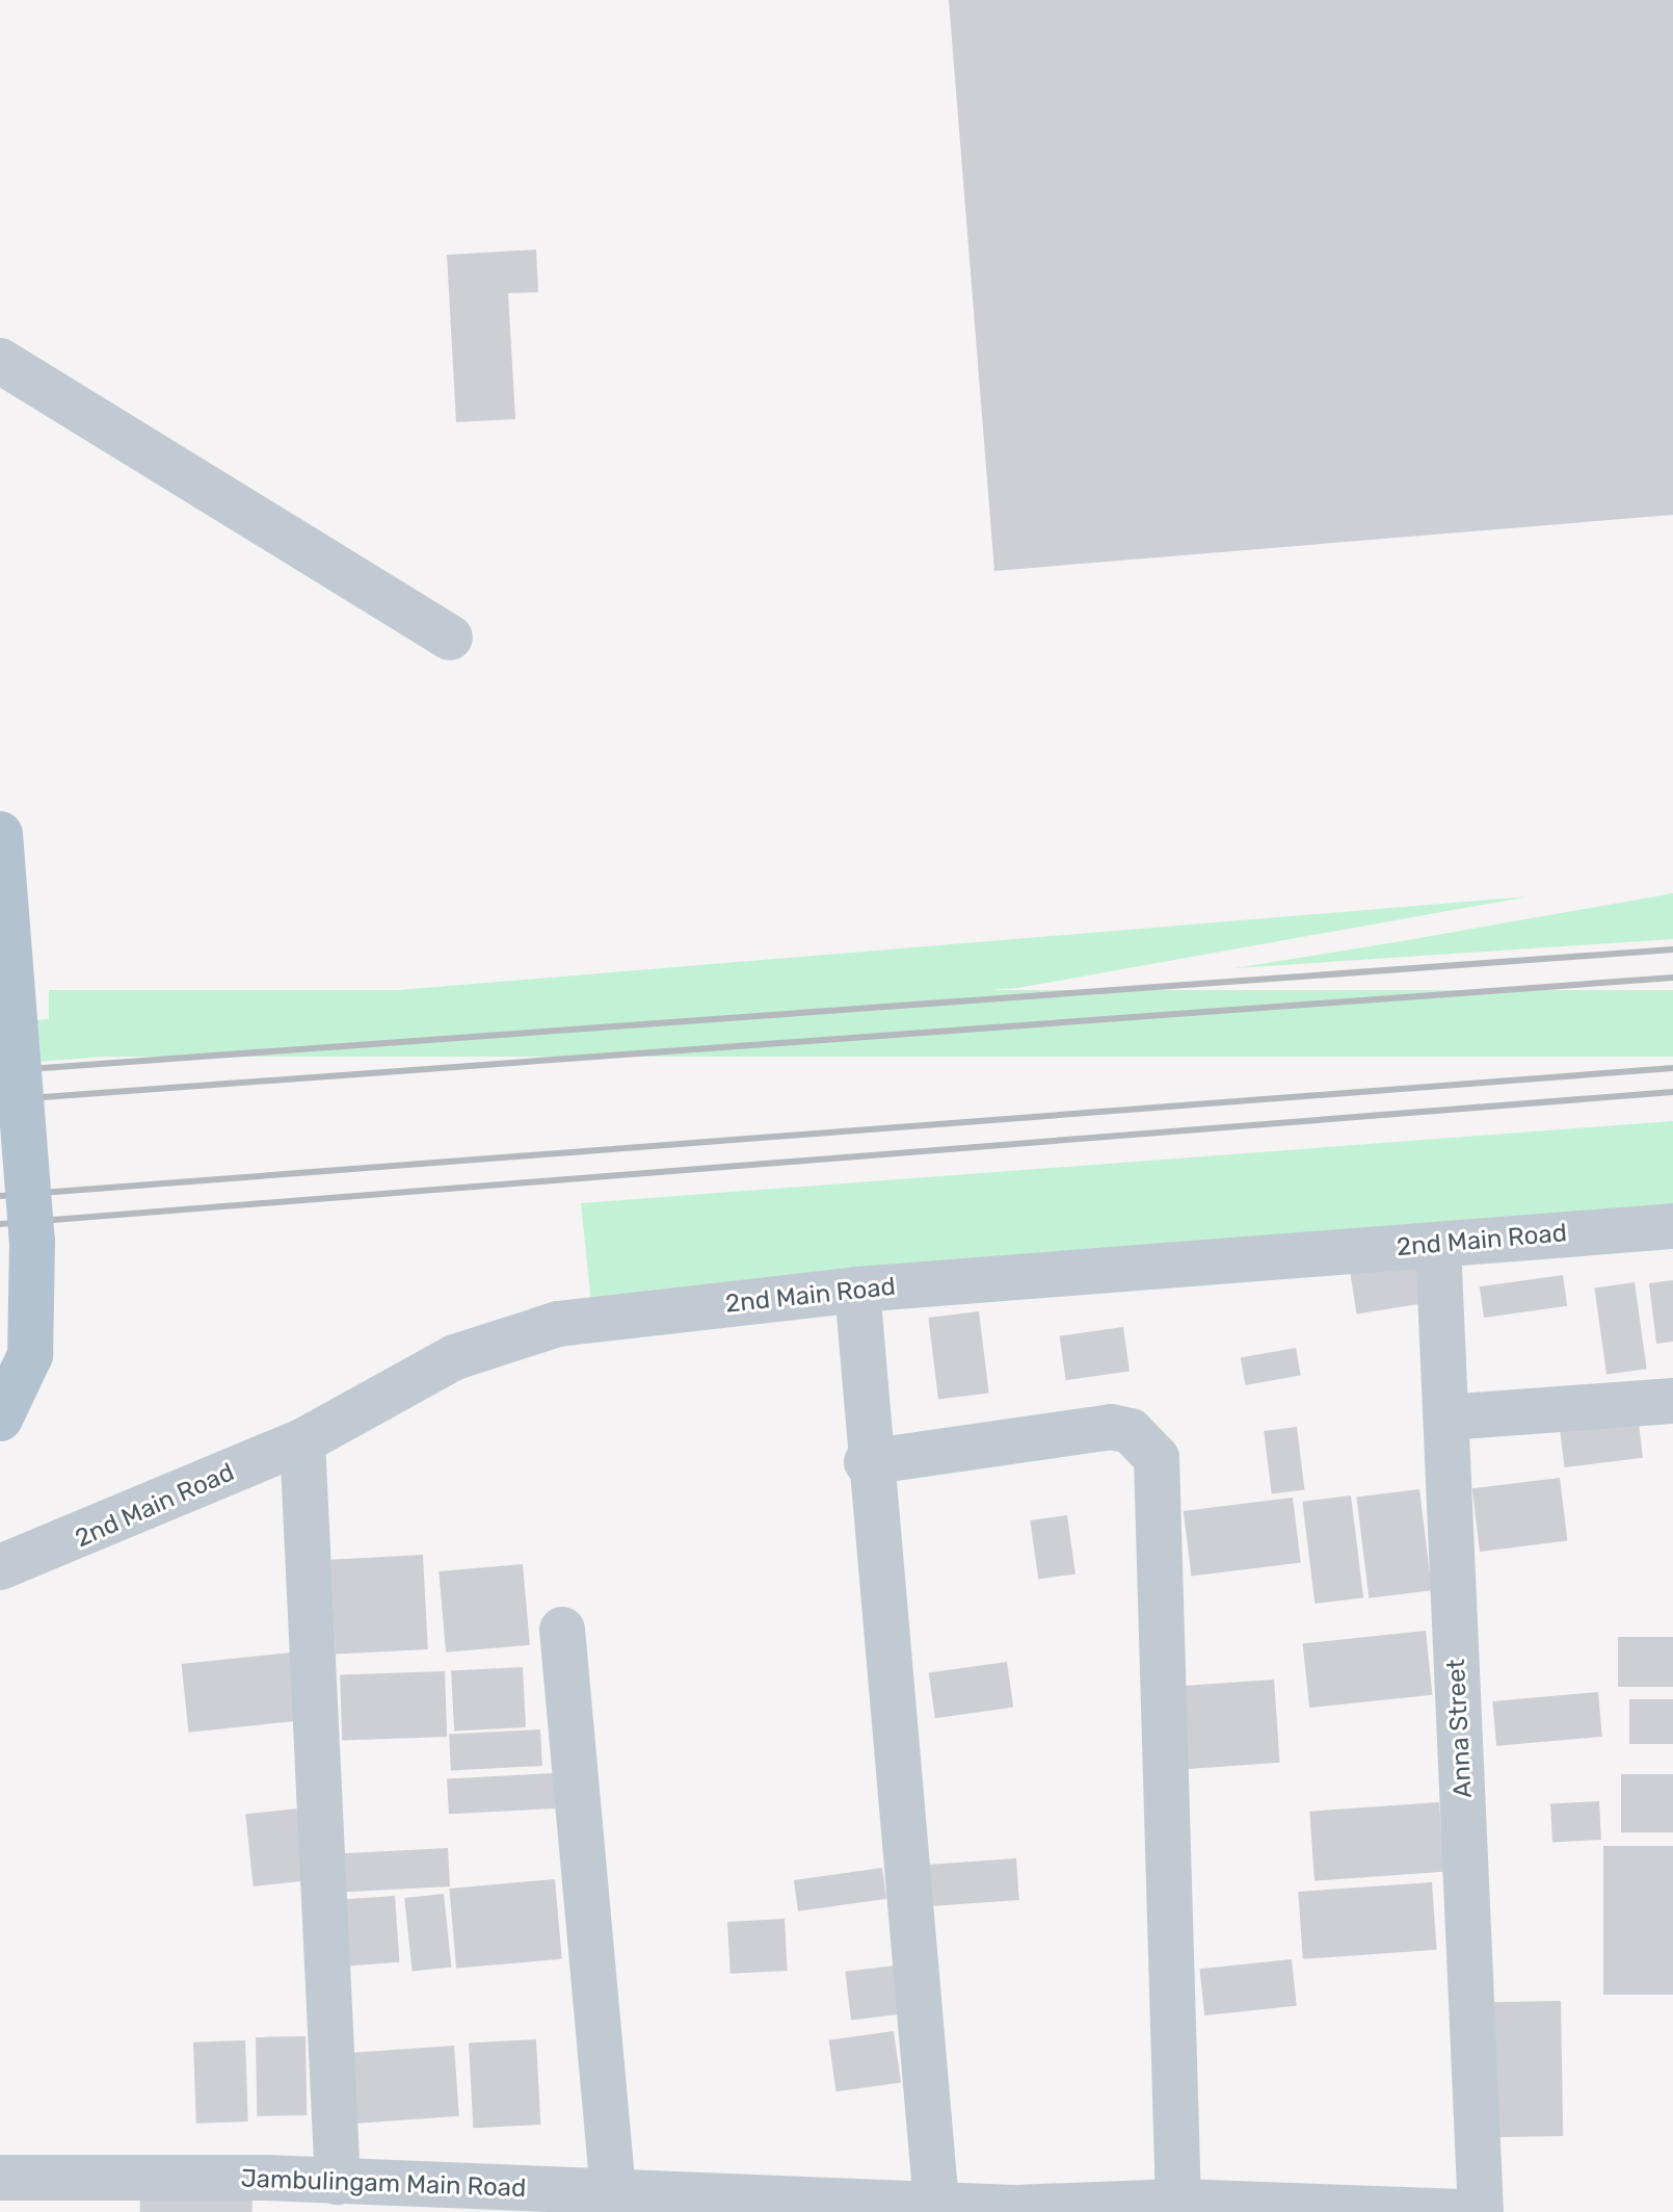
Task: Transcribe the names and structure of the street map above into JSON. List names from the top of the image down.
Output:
{
  "streets": {
    "street": ["2nd Main Road", "Anna Street", "Jambulingam Main Road"]
  },
  "crossings": [
    ["2nd Main Road", "Anna Street"]
  ]
}
